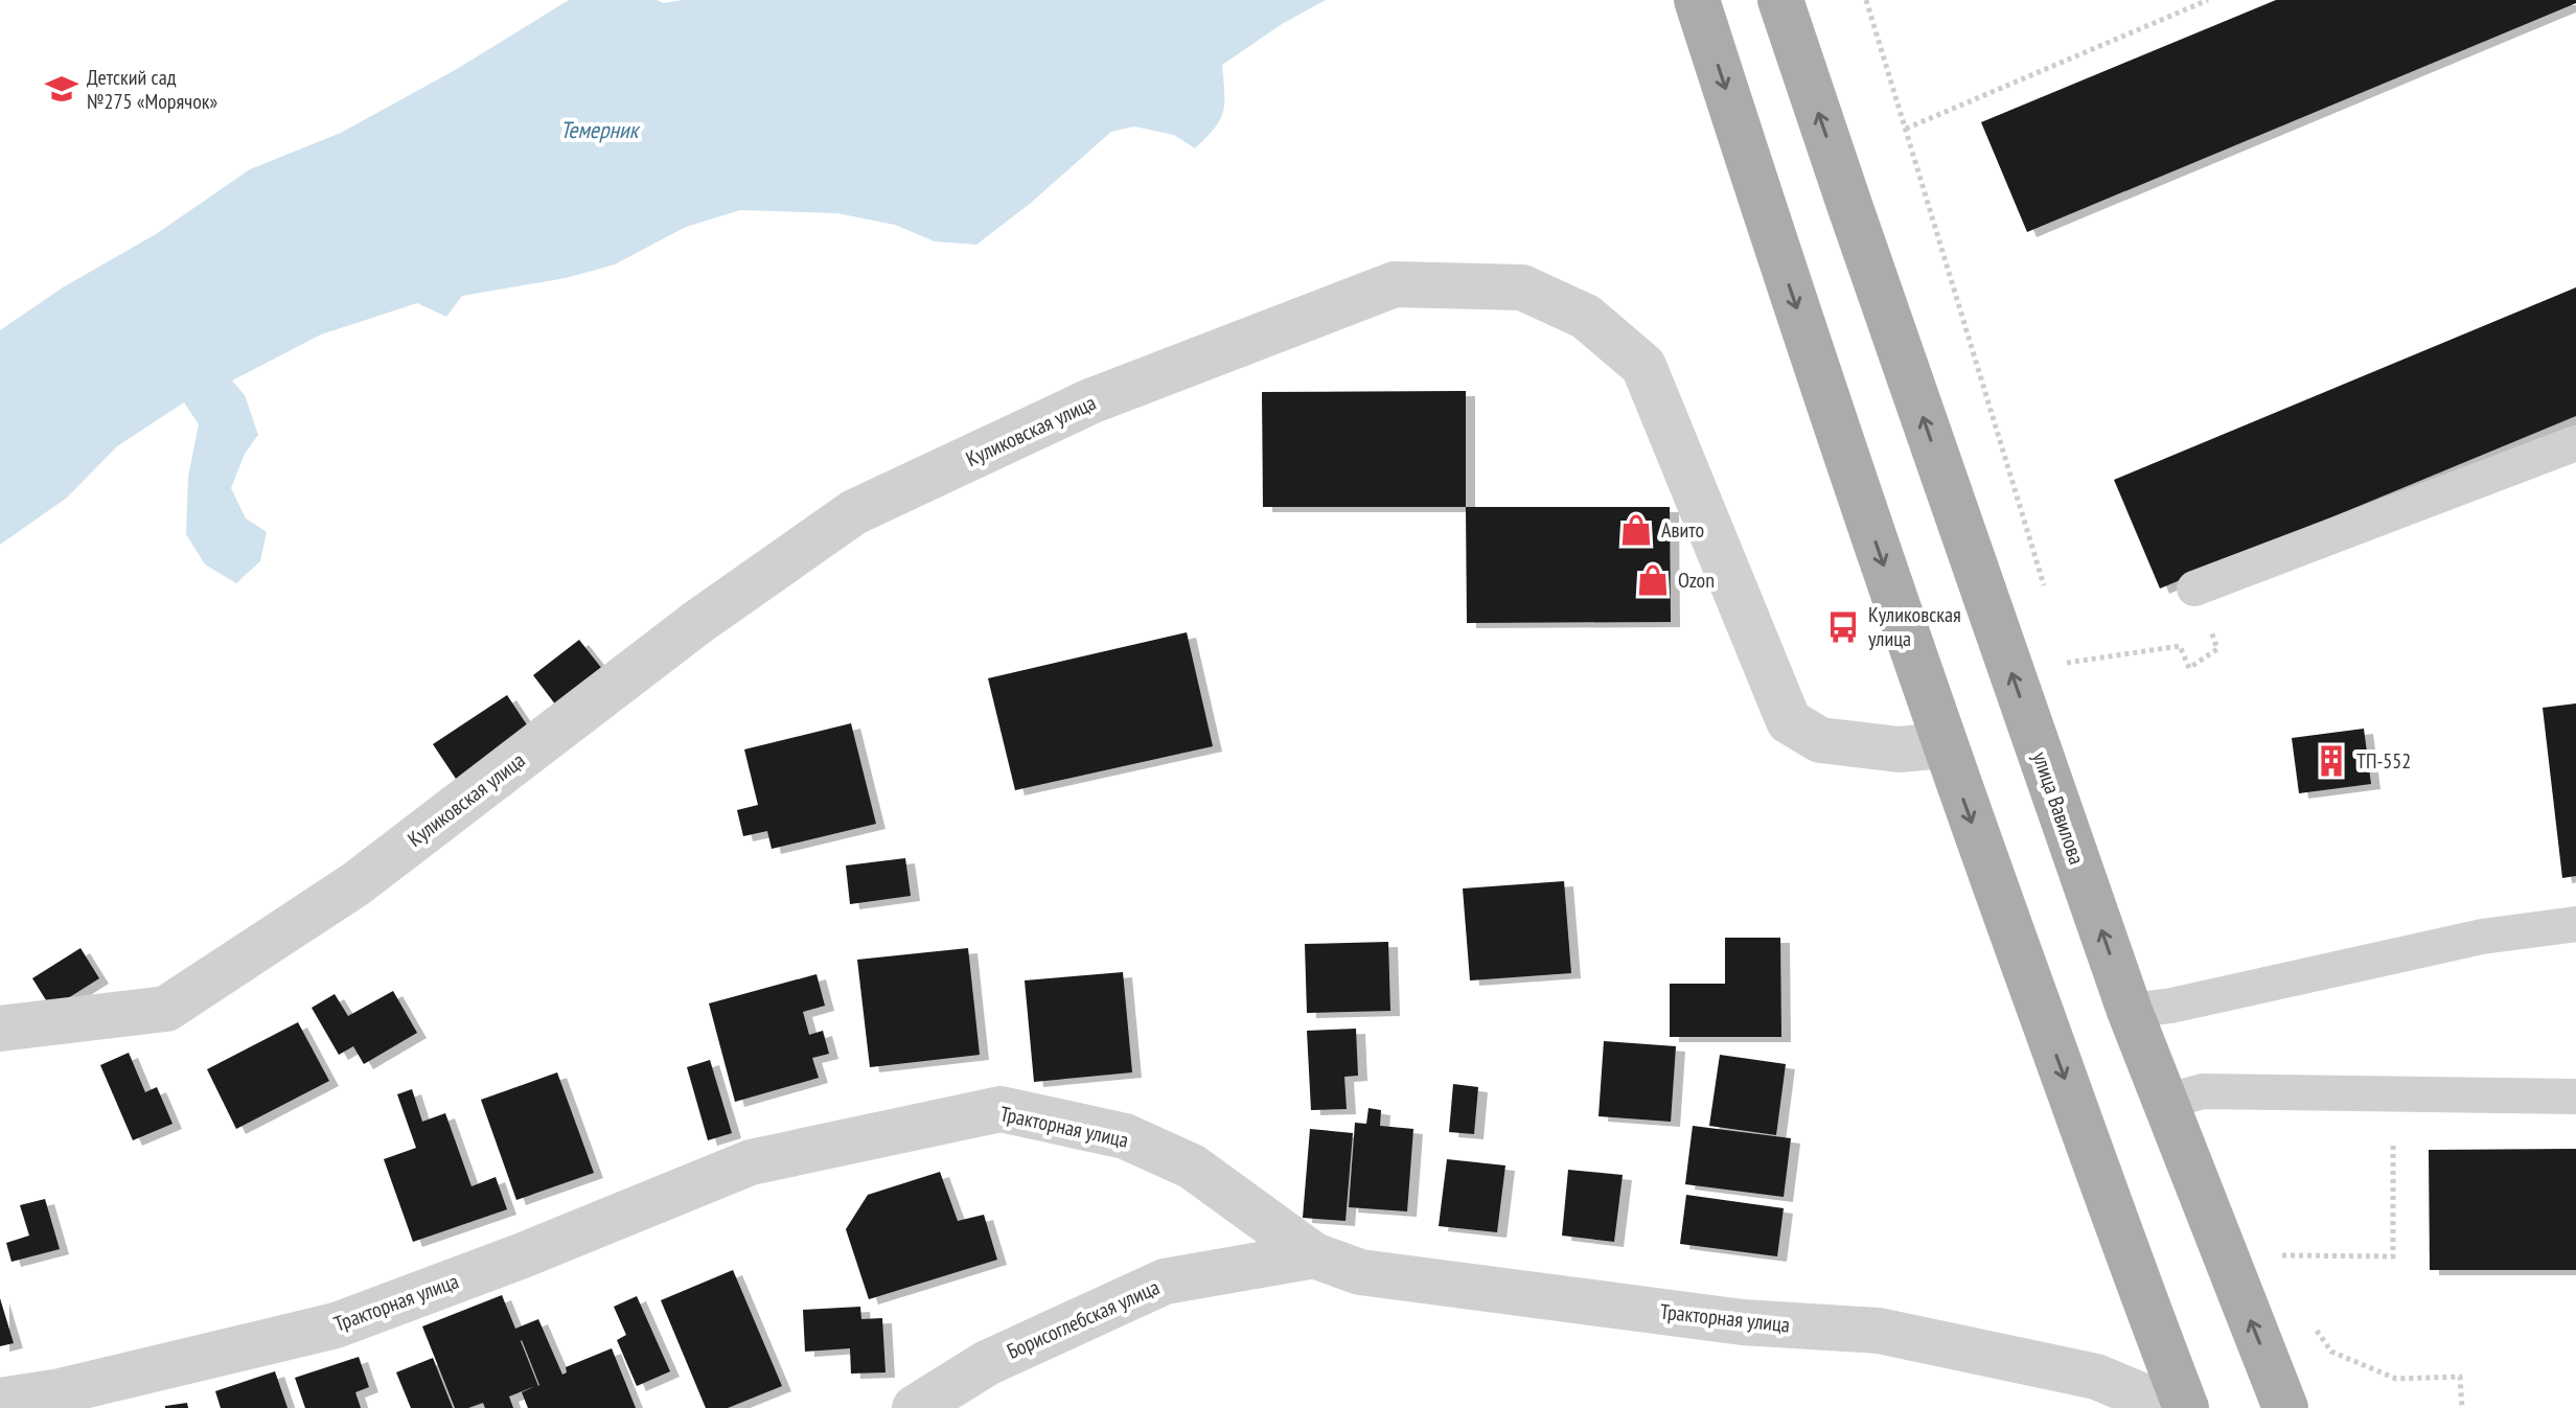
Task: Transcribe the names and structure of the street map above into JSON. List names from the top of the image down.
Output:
{
  "streets": {
    "main road": ["улица Вавилова"],
    "street": ["Куликовская улица", "Тракторная улица", "Борисоглебская улица"]
  },
  "crossings": [
    ["Тракторная улица", "Борисоглебская улица"]
  ],
  "water": ["Темерник"],
  "places": {
    "school or university": ["Детский сад №275 «Морячок»"],
    "shop": ["Авито", "Ozon"],
    "bus stop": ["Куликовская улица"],
    "building": ["ТП-552"]
  }
}
